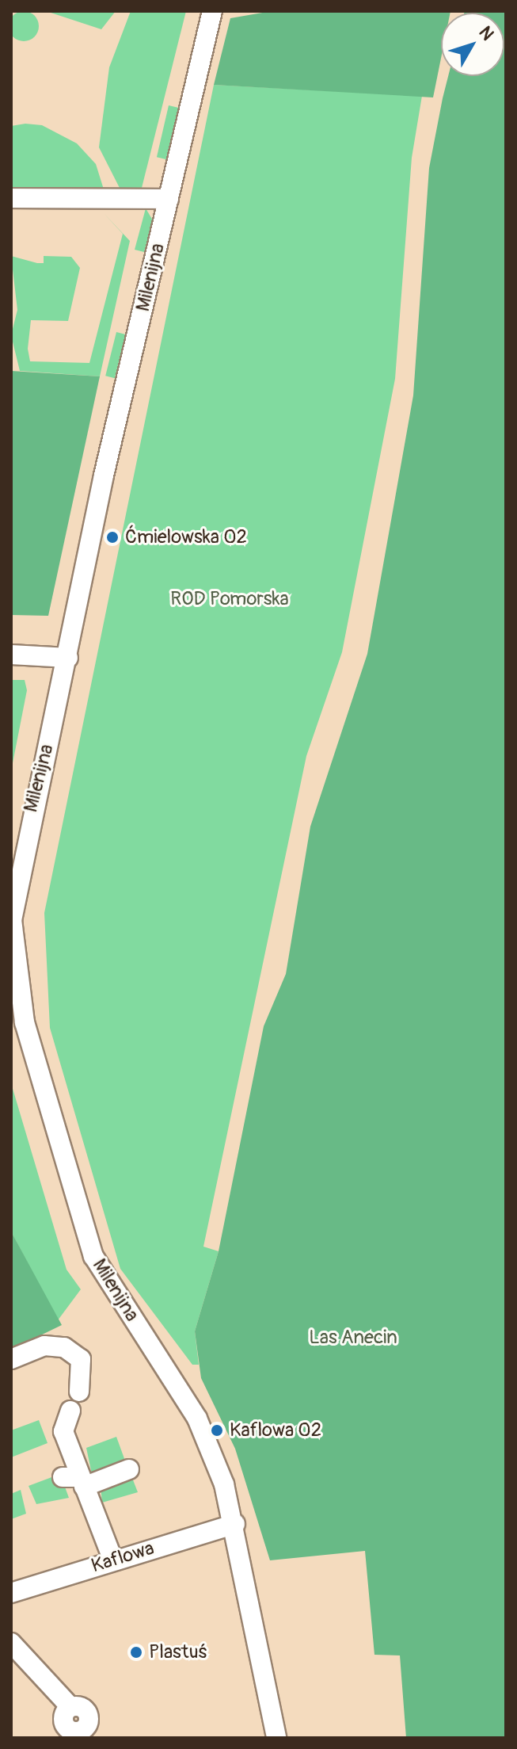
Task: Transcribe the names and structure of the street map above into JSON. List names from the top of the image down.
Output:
{
  "streets": {
    "street": ["Milenijna", "Kaflowa"]
  },
  "crossings": [
    ["Milenijna", "Kaflowa"]
  ],
  "parks": ["ROD Pomorska", "Las Anecin"],
  "places": ["Ćmielowska 02", "Kaflowa 02", "Plastuś"],
  "north": "top right"
}
